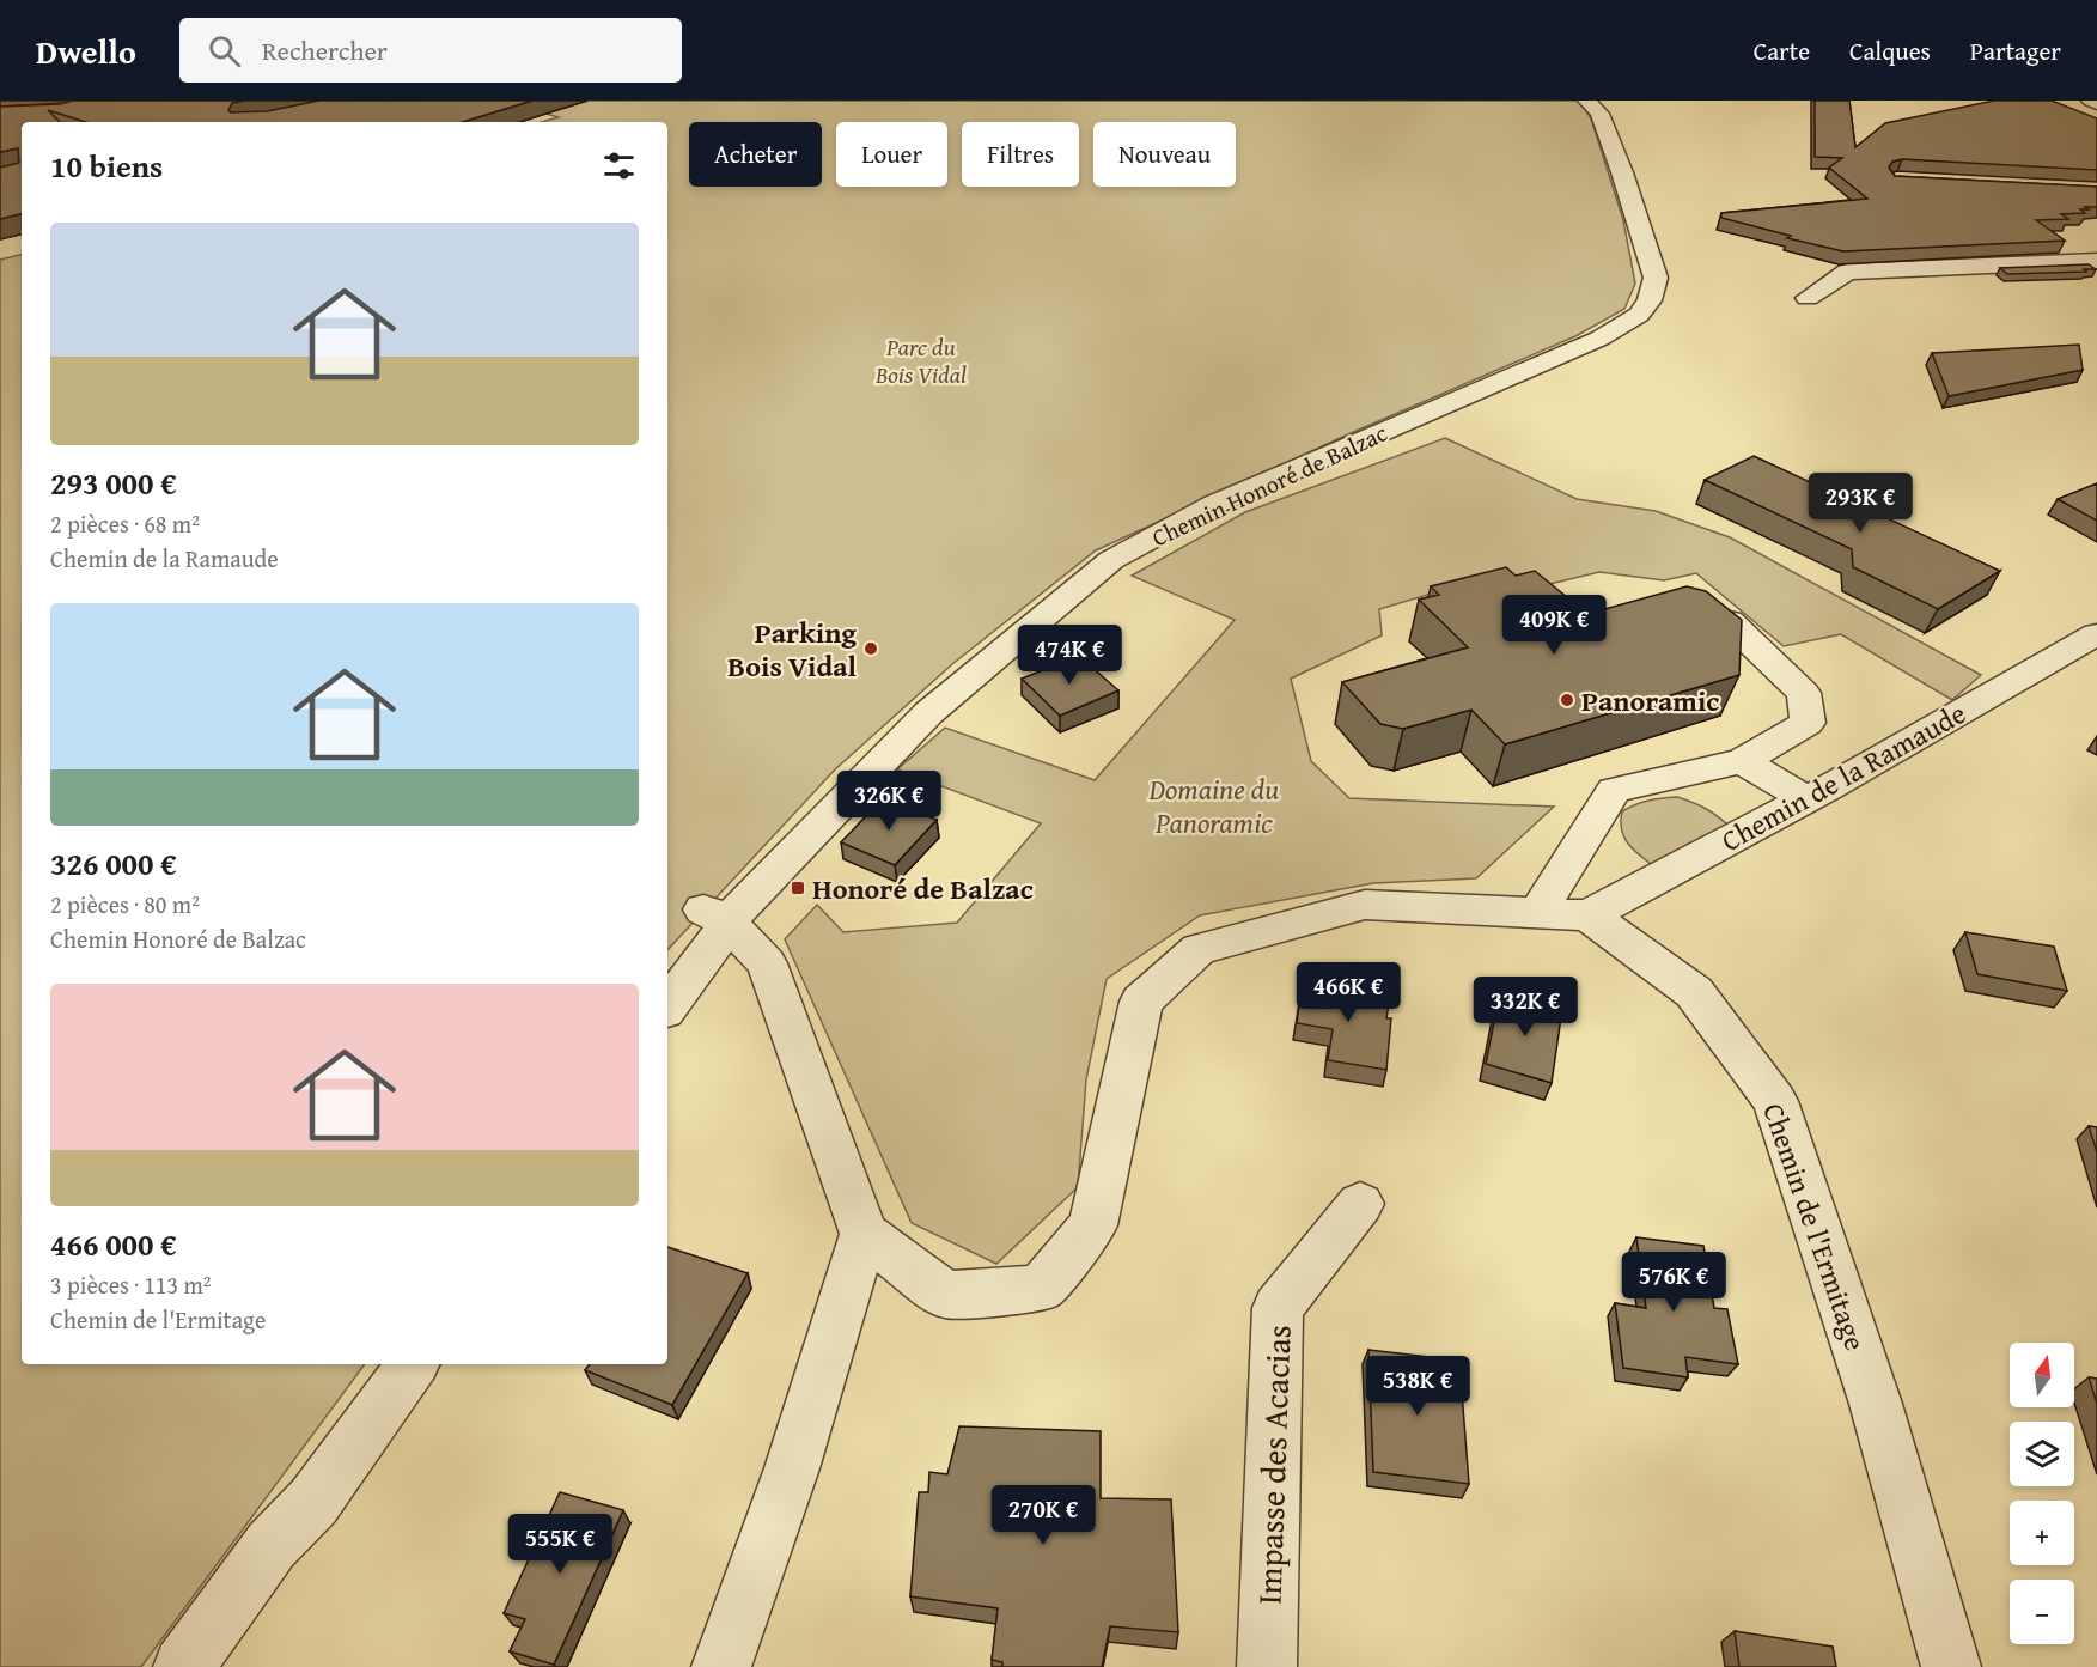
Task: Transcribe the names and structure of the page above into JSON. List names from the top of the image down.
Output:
{
  "streets": {
    "street": [
      "Chemin Honoré de Balzac",
      "Chemin de la Ramaude",
      "Chemin de l'Ermitage",
      "Impasse des Acacias"
    ]
  },
  "crossings": [
    ["Chemin de la Ramaude", "Chemin de l'Ermitage"]
  ],
  "parks": ["Parc du Bois Vidal", "Domaine du Panoramic"],
  "places": {
    "other": ["Parking Bois Vidal", "Panoramic"],
    "transit": ["Honoré de Balzac"]
  },
  "north": "top",
  "page": {
    "header": "Dwello",
    "search": "Rechercher",
    "nav": ["Carte", "Calques", "Partager"],
    "chip": [
      "Acheter",
      "Louer",
      "Filtres",
      "Nouveau"
    ],
    "heading": "10 biens",
    "list": [
      {
        "name": "293 000 €",
        "note": "2 pièces · 68 m² · Chemin de la Ramaude"
      },
      {
        "name": "326 000 €",
        "note": "2 pièces · 80 m² · Chemin Honoré de Balzac"
      },
      {
        "name": "466 000 €",
        "note": "3 pièces · 113 m² · Chemin de l'Ermitage"
      }
    ],
    "price": [
      "293K €",
      "409K €",
      "474K €",
      "326K €",
      "466K €",
      "332K €",
      "576K €",
      "538K €",
      "270K €",
      "555K €"
    ],
    "map_buttons": ["+", "−"]
  }
}
